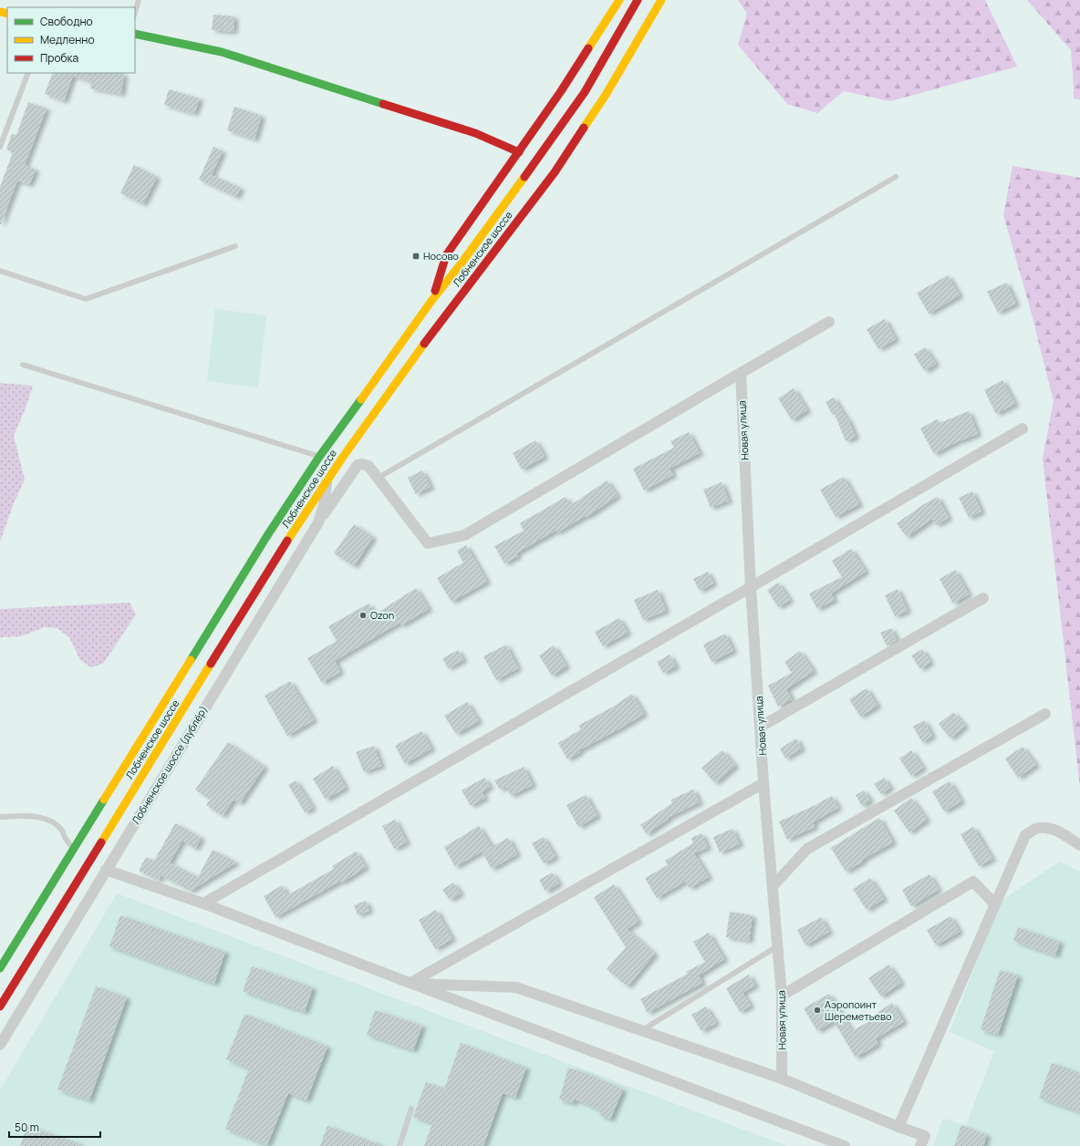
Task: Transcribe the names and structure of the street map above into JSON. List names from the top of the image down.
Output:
{
  "streets": {
    "main road": ["Лобненское шоссе"],
    "street": ["Новая улица", "Лобненское шоссе (дублёр)"]
  },
  "crossings": [
    ["Лобненское шоссе", "Лобненское шоссе (дублёр)"]
  ],
  "places": {
    "transit": ["Носово"],
    "other": ["Ozon", "Аэропоинт Шереметьево"]
  },
  "legend": ["Свободно", "Медленно", "Пробка"],
  "scale_bar": "50 m"
}
